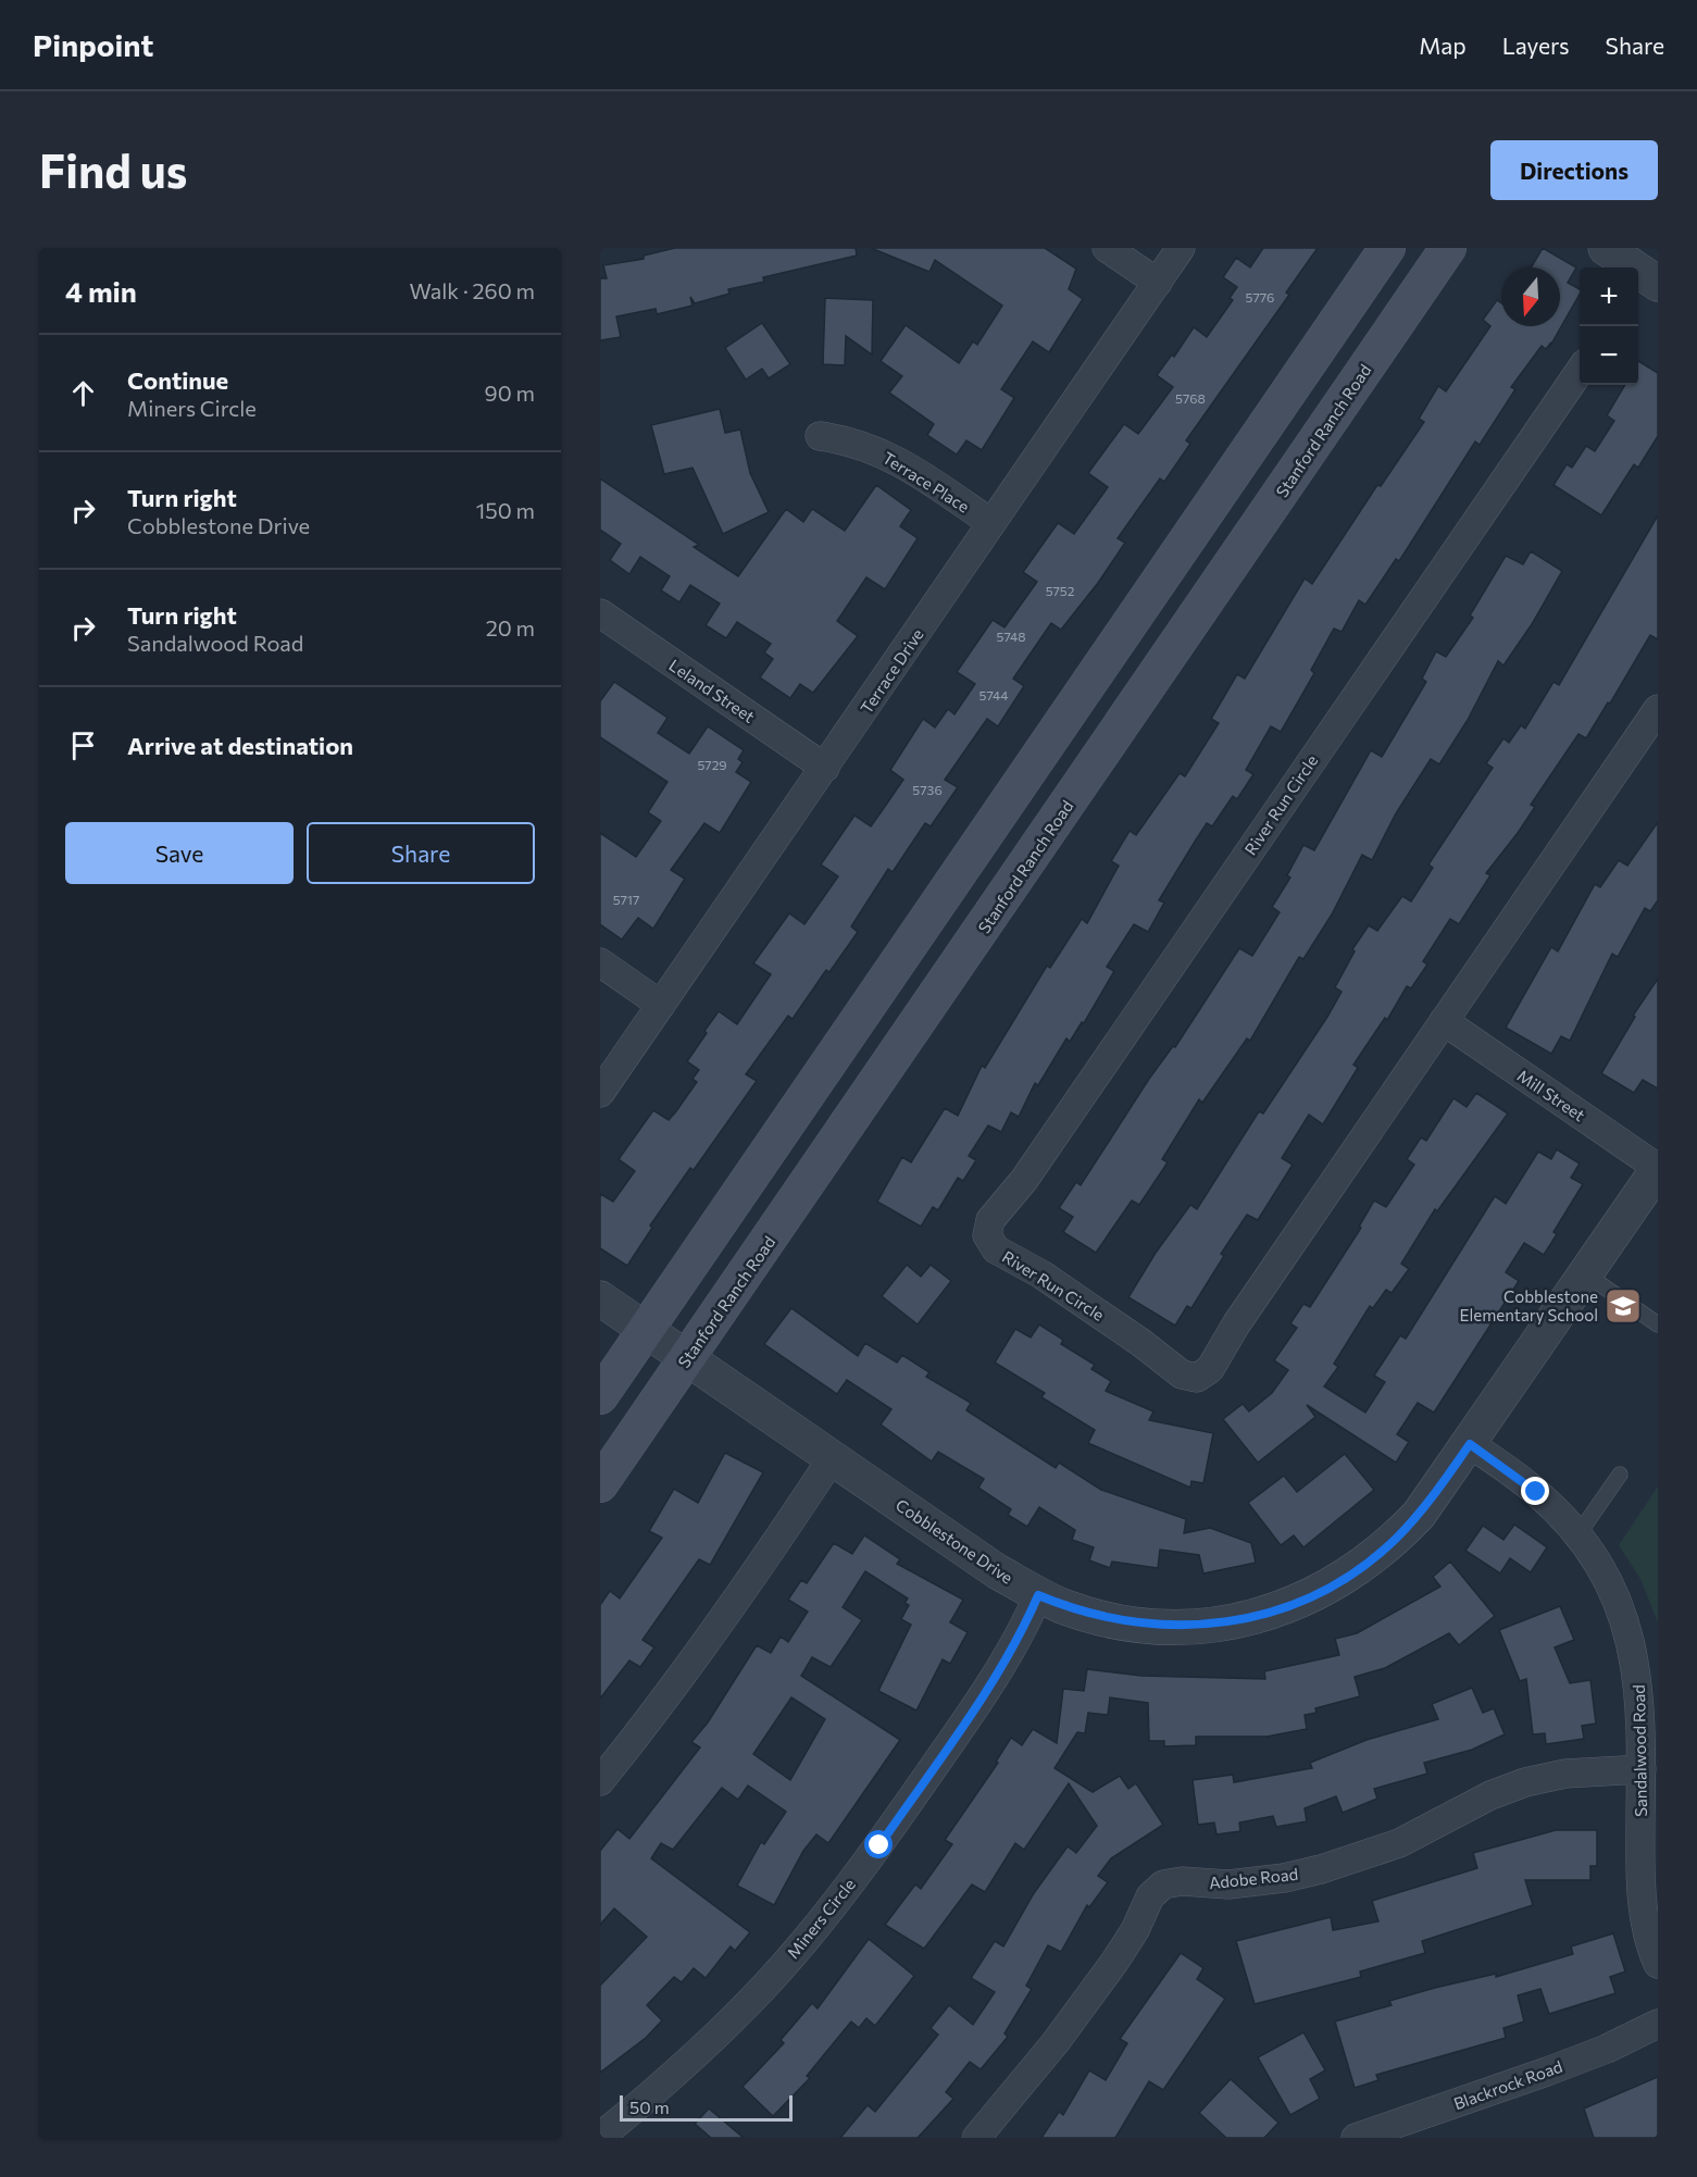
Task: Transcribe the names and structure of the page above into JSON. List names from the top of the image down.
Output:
{
  "streets": {
    "main road": ["Stanford Ranch Road"],
    "street": [
      "Terrace Place",
      "Terrace Drive",
      "Leland Street",
      "River Run Circle",
      "Mill Street",
      "Cobblestone Drive",
      "Sandalwood Road",
      "Adobe Road",
      "Miners Circle",
      "Blackrock Road"
    ]
  },
  "crossings": [
    ["Stanford Ranch Road", "Cobblestone Drive"],
    ["Terrace Place", "Terrace Drive"],
    ["Terrace Drive", "Leland Street"],
    ["River Run Circle", "Mill Street"],
    ["Mill Street", "Cobblestone Drive"],
    ["Cobblestone Drive", "Sandalwood Road"],
    ["Cobblestone Drive", "Miners Circle"],
    ["Sandalwood Road", "Adobe Road"]
  ],
  "places": {
    "school or university": ["Cobblestone Elementary School"]
  },
  "house_numbers": [
    "5776",
    "5768",
    "5752",
    "5748",
    "5744",
    "5729",
    "5736",
    "5717"
  ],
  "scale_bar": "50 m",
  "north": "bottom",
  "page": {
    "header": "Pinpoint",
    "nav": ["Map", "Layers", "Share"],
    "buttons": [
      "Directions",
      ["Save", "Share"]
    ],
    "title": "Find us",
    "heading": ["4 min", "Walk · 260 m"],
    "map_buttons": ["+", "−"],
    "list": [
      ["Continue", "Miners Circle", "90 m"],
      ["Turn right", "Cobblestone Drive", "150 m"],
      ["Turn right", "Sandalwood Road", "20 m"],
      "Arrive at destination"
    ],
    "scale": "50 m"
  }
}
